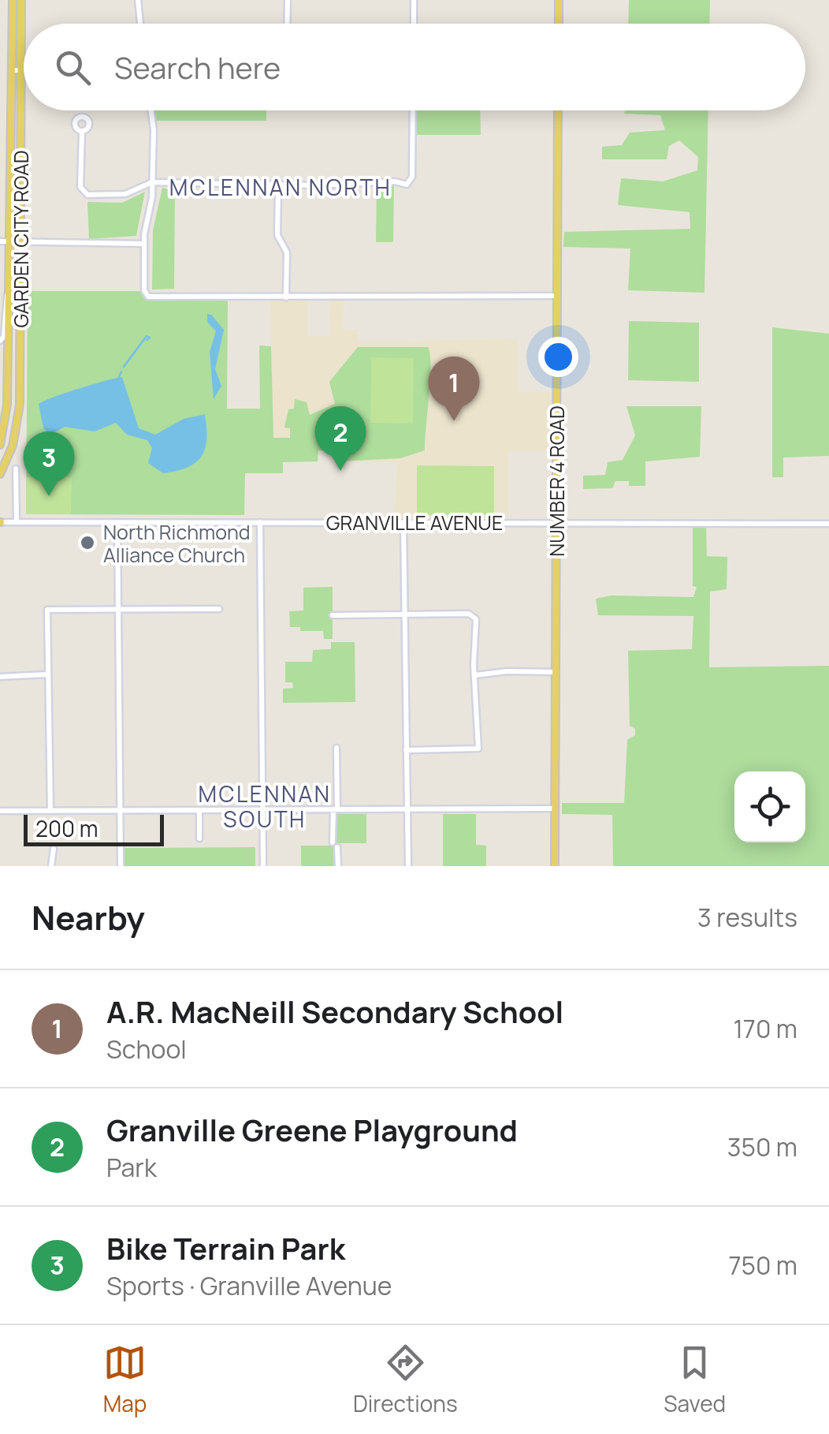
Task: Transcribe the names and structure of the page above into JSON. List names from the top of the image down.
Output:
{
  "streets": {
    "main road": ["GARDEN CITY ROAD", "NUMBER 4 ROAD"],
    "street": ["GRANVILLE AVENUE"]
  },
  "crossings": [
    ["NUMBER 4 ROAD", "GRANVILLE AVENUE"]
  ],
  "districts": ["MCLENNAN NORTH", "MCLENNAN SOUTH"],
  "places": ["North Richmond Alliance Church"],
  "scale_bar": "200 m",
  "page": {
    "search": "Search here",
    "pins": ["1", "2", "3"],
    "scale": "200 m",
    "heading": ["Nearby", "3 results"],
    "list": [
      {
        "mark": "1",
        "name": "A.R. MacNeill Secondary School",
        "note": "School",
        "value": "170 m"
      },
      {
        "mark": "2",
        "name": "Granville Greene Playground",
        "note": "Park",
        "value": "350 m"
      },
      {
        "mark": "3",
        "name": "Bike Terrain Park",
        "note": "Sports · Granville Avenue",
        "value": "750 m"
      }
    ],
    "nav": ["Map", "Directions", "Saved"]
  }
}
